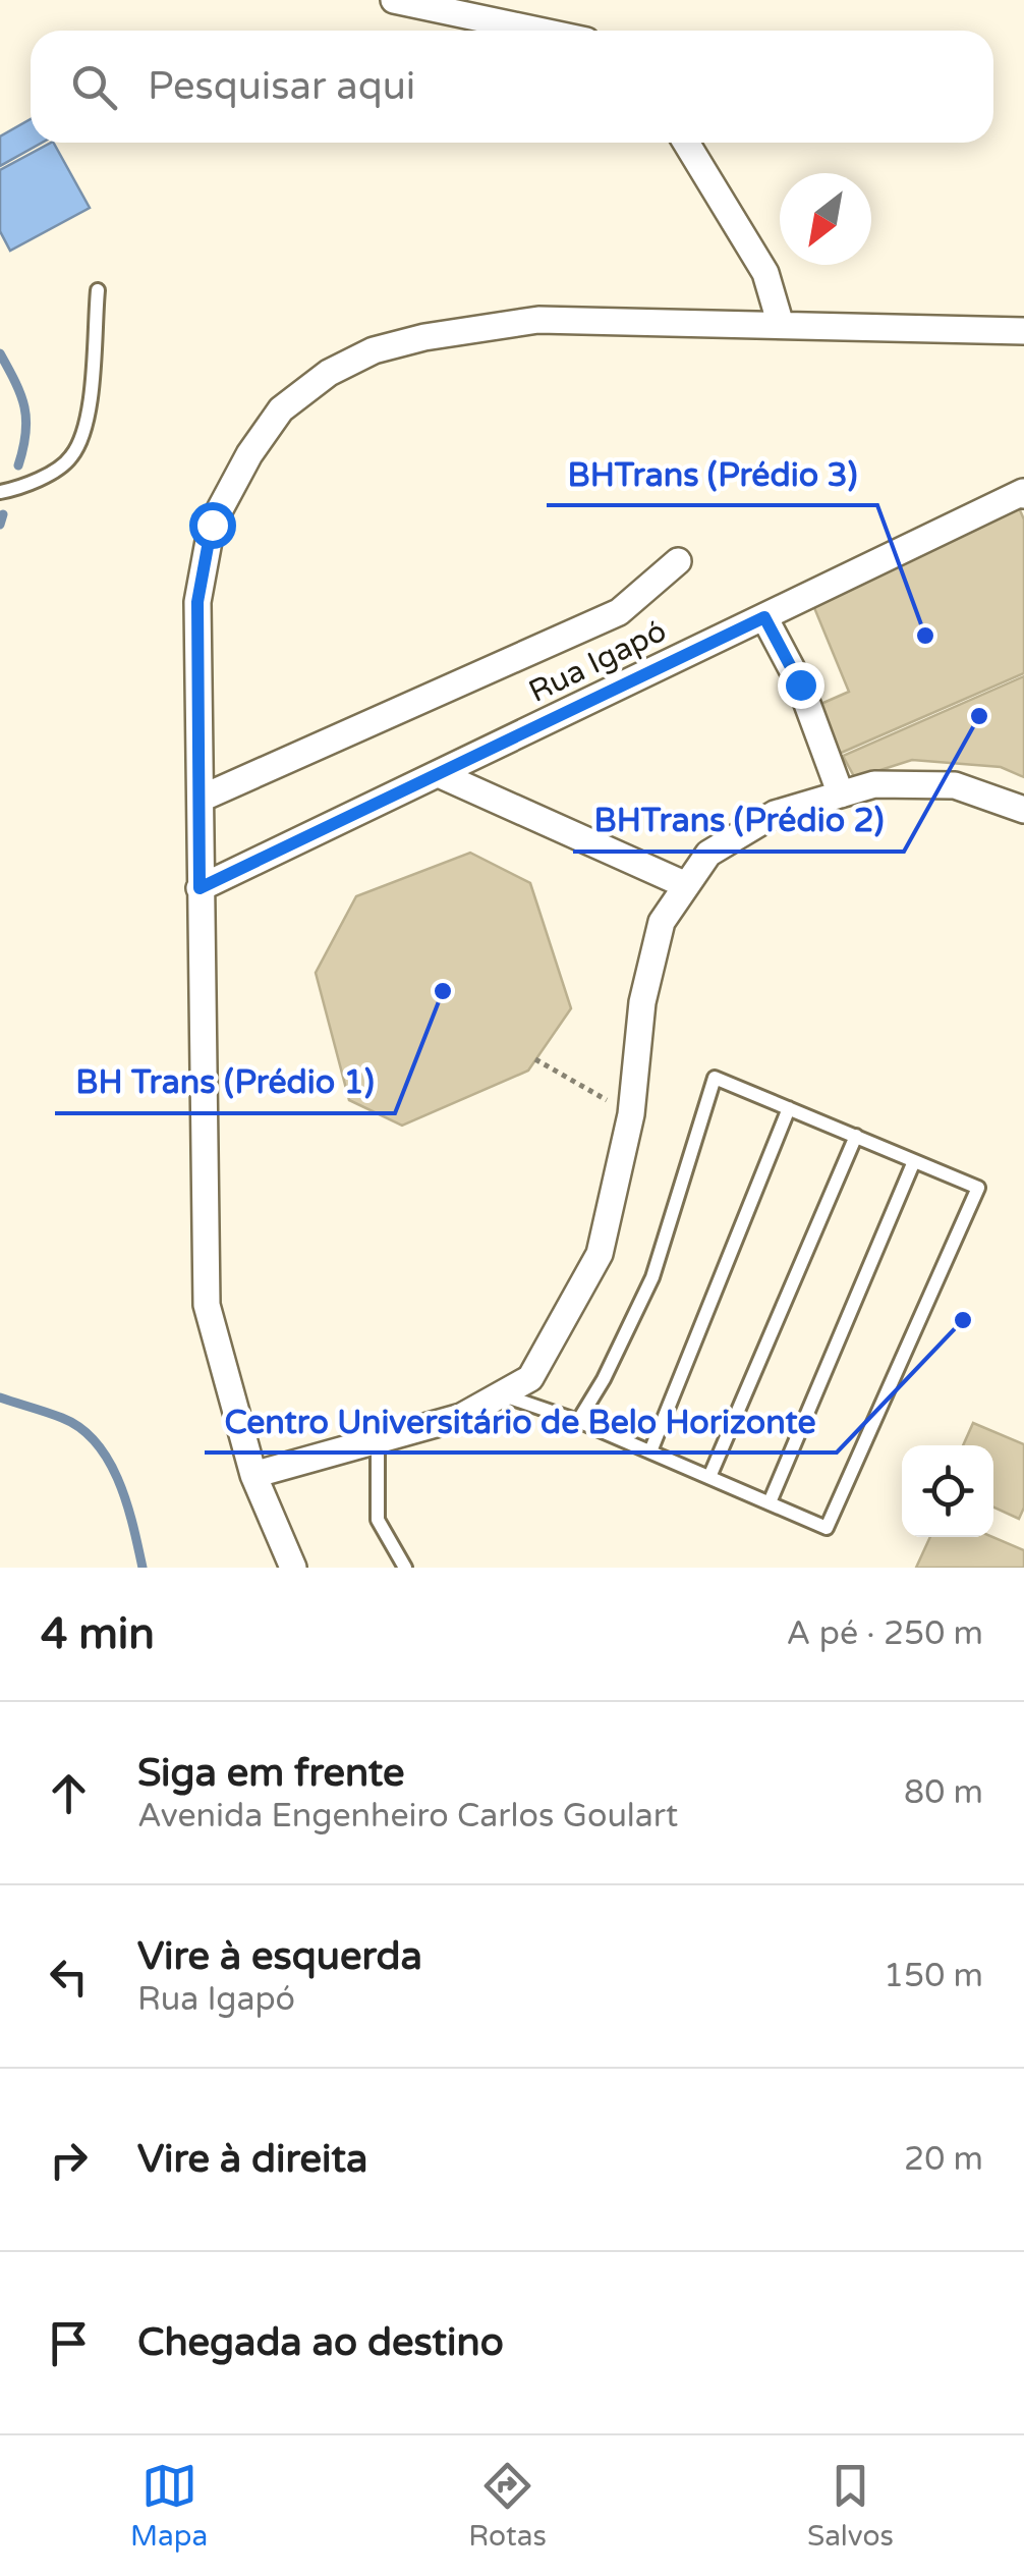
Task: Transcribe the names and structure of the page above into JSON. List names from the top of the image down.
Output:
{
  "streets": {
    "street": ["Rua Igapó"]
  },
  "places": [
    "BHTrans (Prédio 3)",
    "BHTrans (Prédio 2)",
    "BH Trans (Prédio 1)",
    "Centro Universitário de Belo Horizonte"
  ],
  "north": "bottom left",
  "page": {
    "search": "Pesquisar aqui",
    "heading": ["4 min", "A pé · 250 m"],
    "list": [
      ["Siga em frente", "Avenida Engenheiro Carlos Goulart", "80 m"],
      ["Vire à esquerda", "Rua Igapó", "150 m"],
      ["Vire à direita", "20 m"],
      "Chegada ao destino"
    ],
    "nav": ["Mapa", "Rotas", "Salvos"]
  }
}
